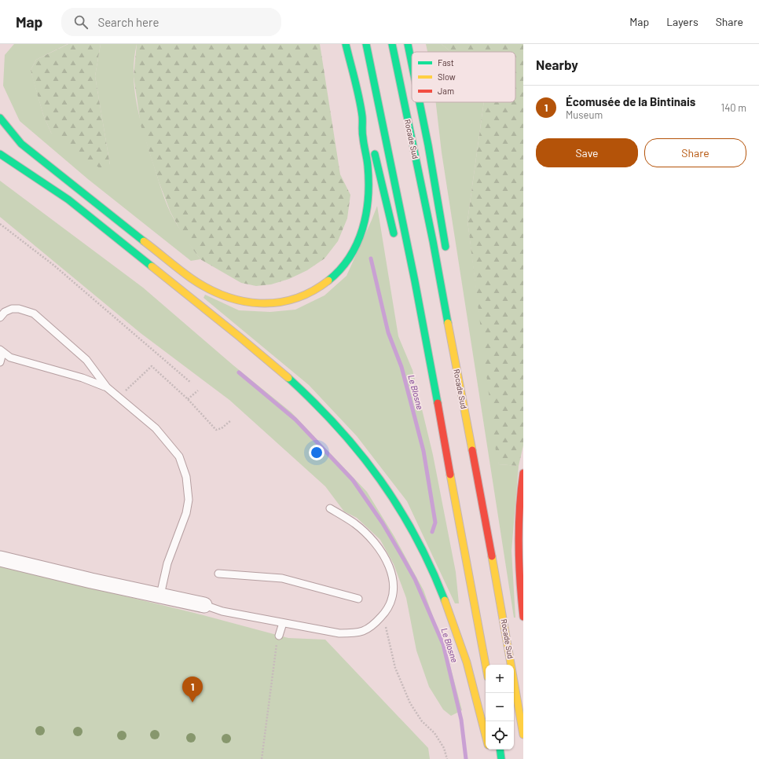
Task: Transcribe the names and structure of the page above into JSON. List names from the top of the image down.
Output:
{
  "streets": {
    "highway": ["Rocade Sud"]
  },
  "water": ["Le Blosne"],
  "legend": ["Fast", "Slow", "Jam"],
  "page": {
    "header": "Map",
    "search": "Search here",
    "nav": ["Map", "Layers", "Share"],
    "heading": "Nearby",
    "list": [
      {
        "mark": "1",
        "name": "Écomusée de la Bintinais",
        "note": "Museum",
        "value": "140 m"
      }
    ],
    "buttons": ["Save", "Share"],
    "map_buttons": ["+", "−"],
    "pins": "1"
  }
}
